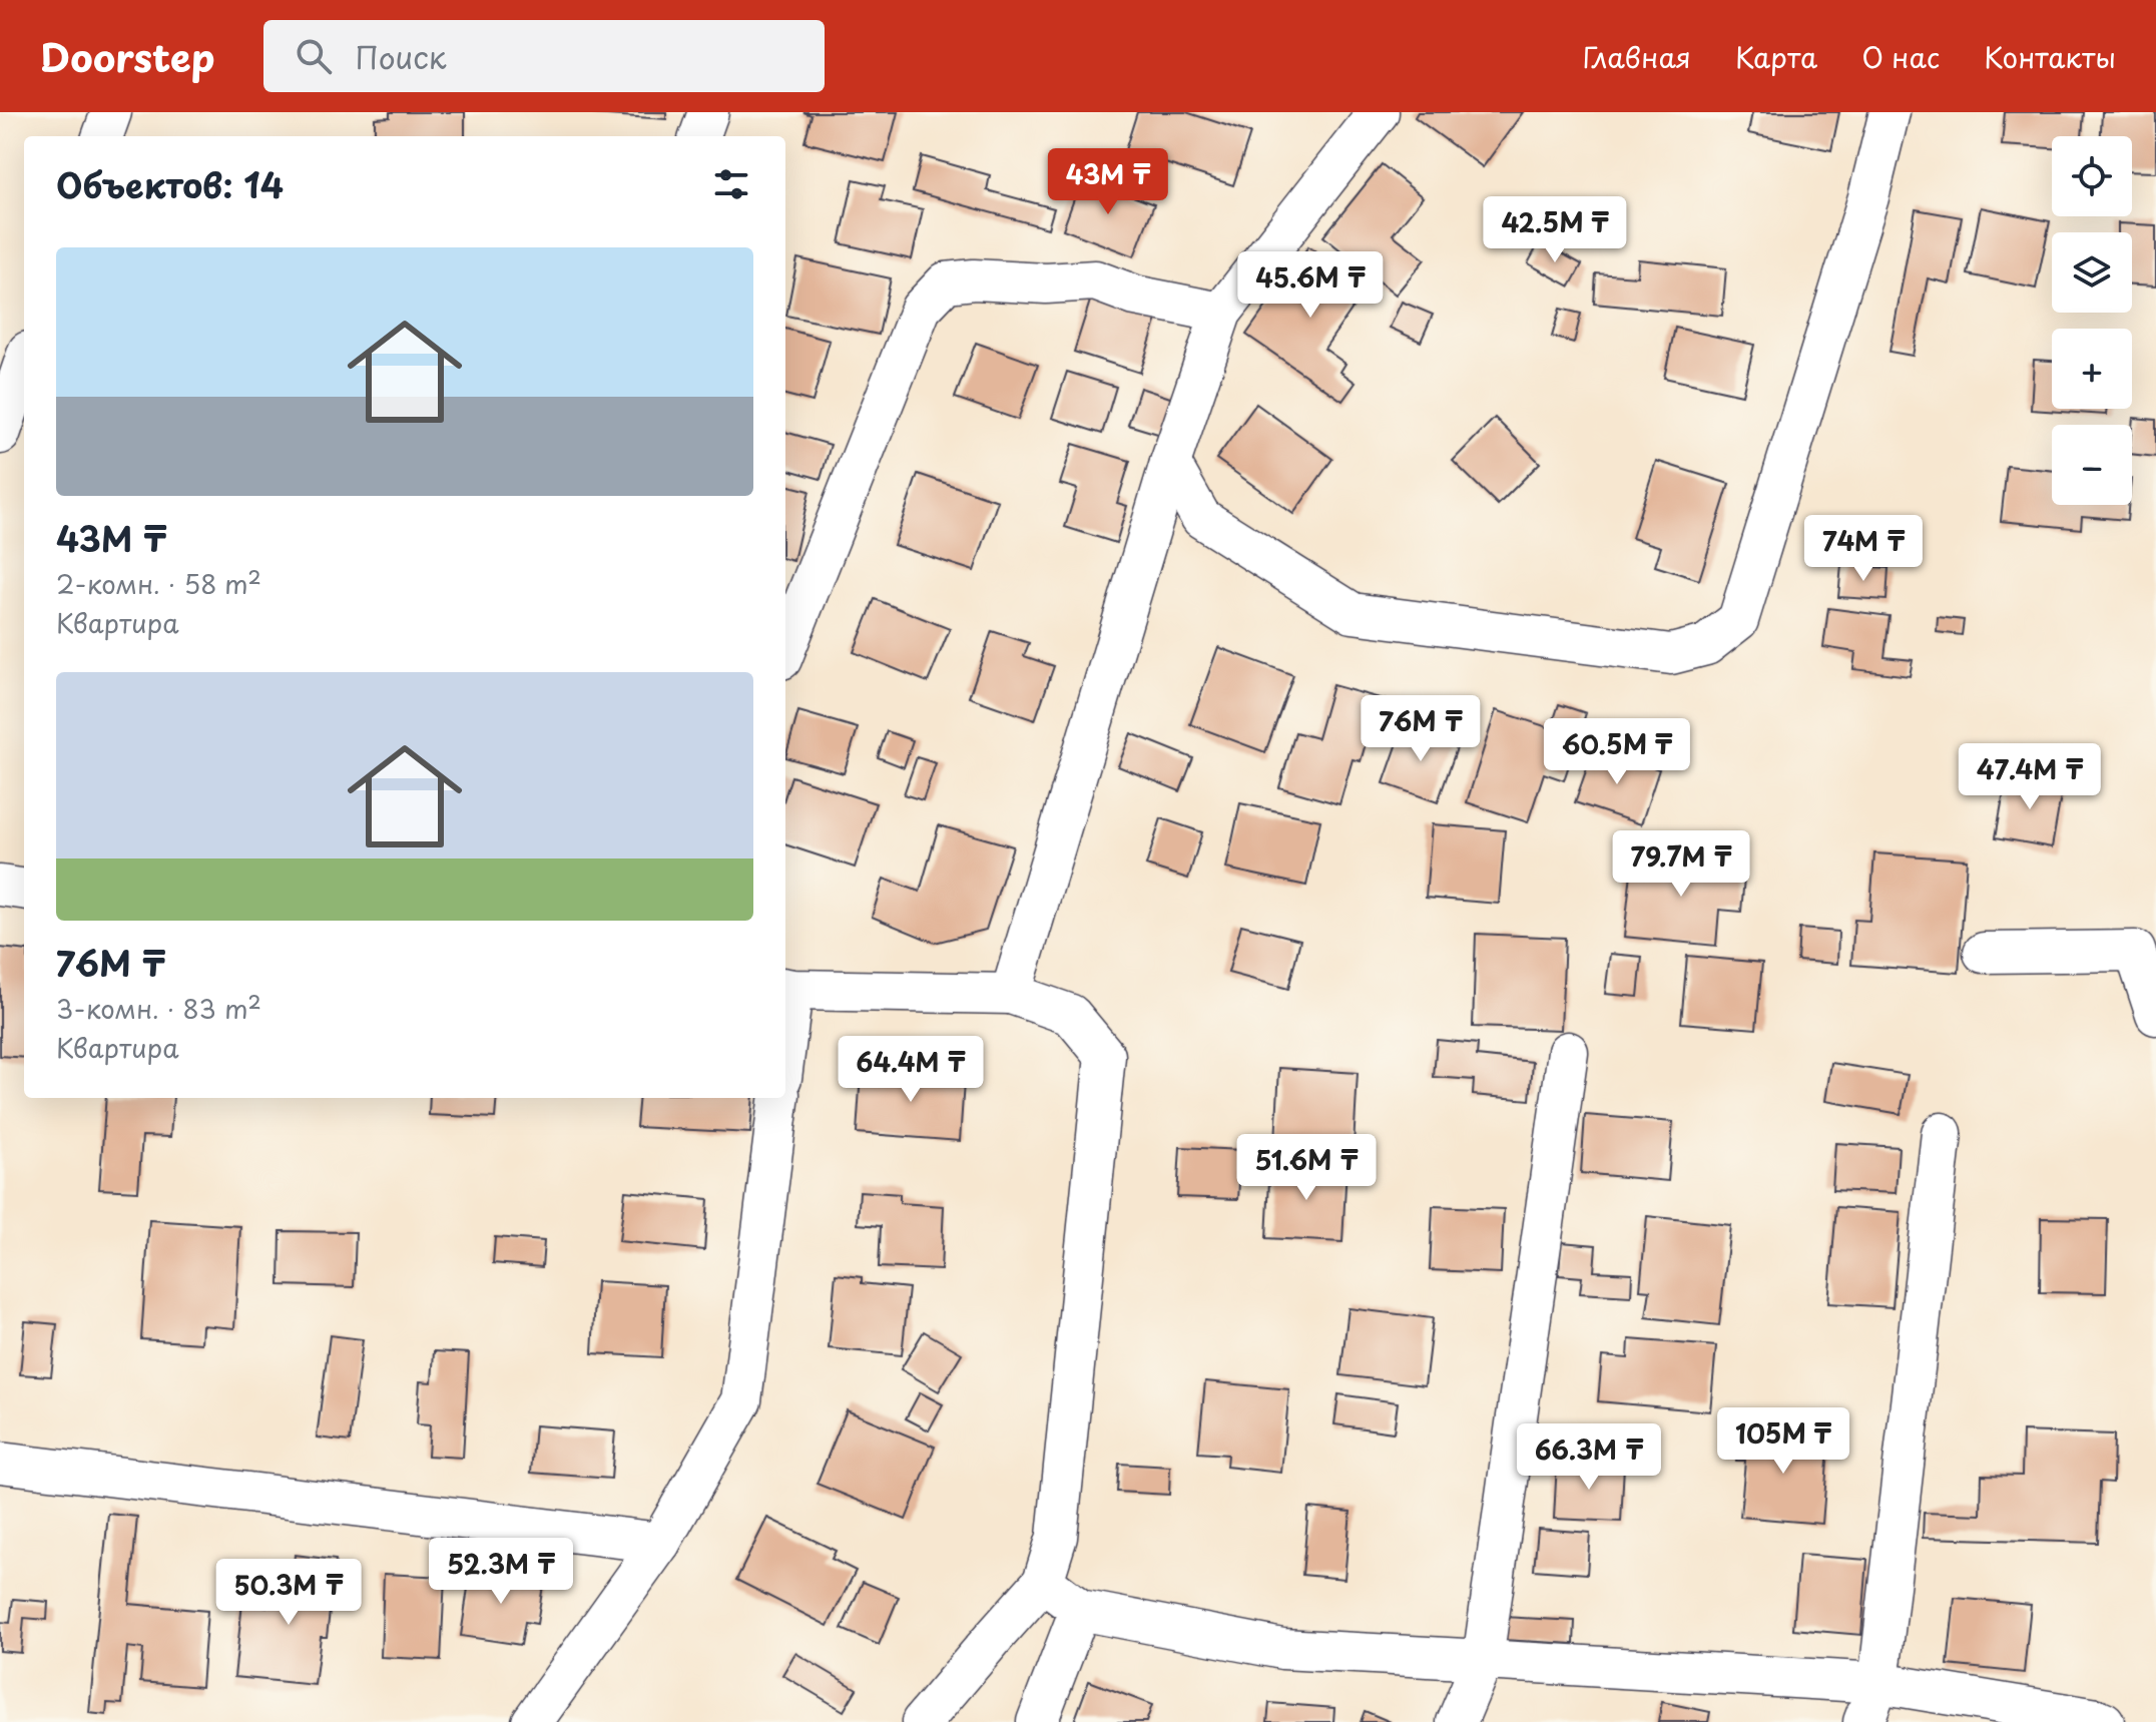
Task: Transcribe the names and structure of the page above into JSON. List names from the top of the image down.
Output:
{
  "page": {
    "header": "Doorstep",
    "search": "Поиск",
    "nav": [
      "Главная",
      "Карта",
      "О нас",
      "Контакты"
    ],
    "map_buttons": ["+", "−"],
    "heading": "Объектов: 14",
    "price": [
      "43M ₸",
      "42.5M ₸",
      "45.6M ₸",
      "74M ₸",
      "76M ₸",
      "60.5M ₸",
      "47.4M ₸",
      "79.7M ₸",
      "64.4M ₸",
      "51.6M ₸",
      "105M ₸",
      "66.3M ₸",
      "52.3M ₸",
      "50.3M ₸"
    ],
    "list": [
      {
        "name": "43M ₸",
        "note": "2-комн. · 58 m² · Квартира"
      },
      {
        "name": "76M ₸",
        "note": "3-комн. · 83 m² · Квартира"
      }
    ]
  }
}
